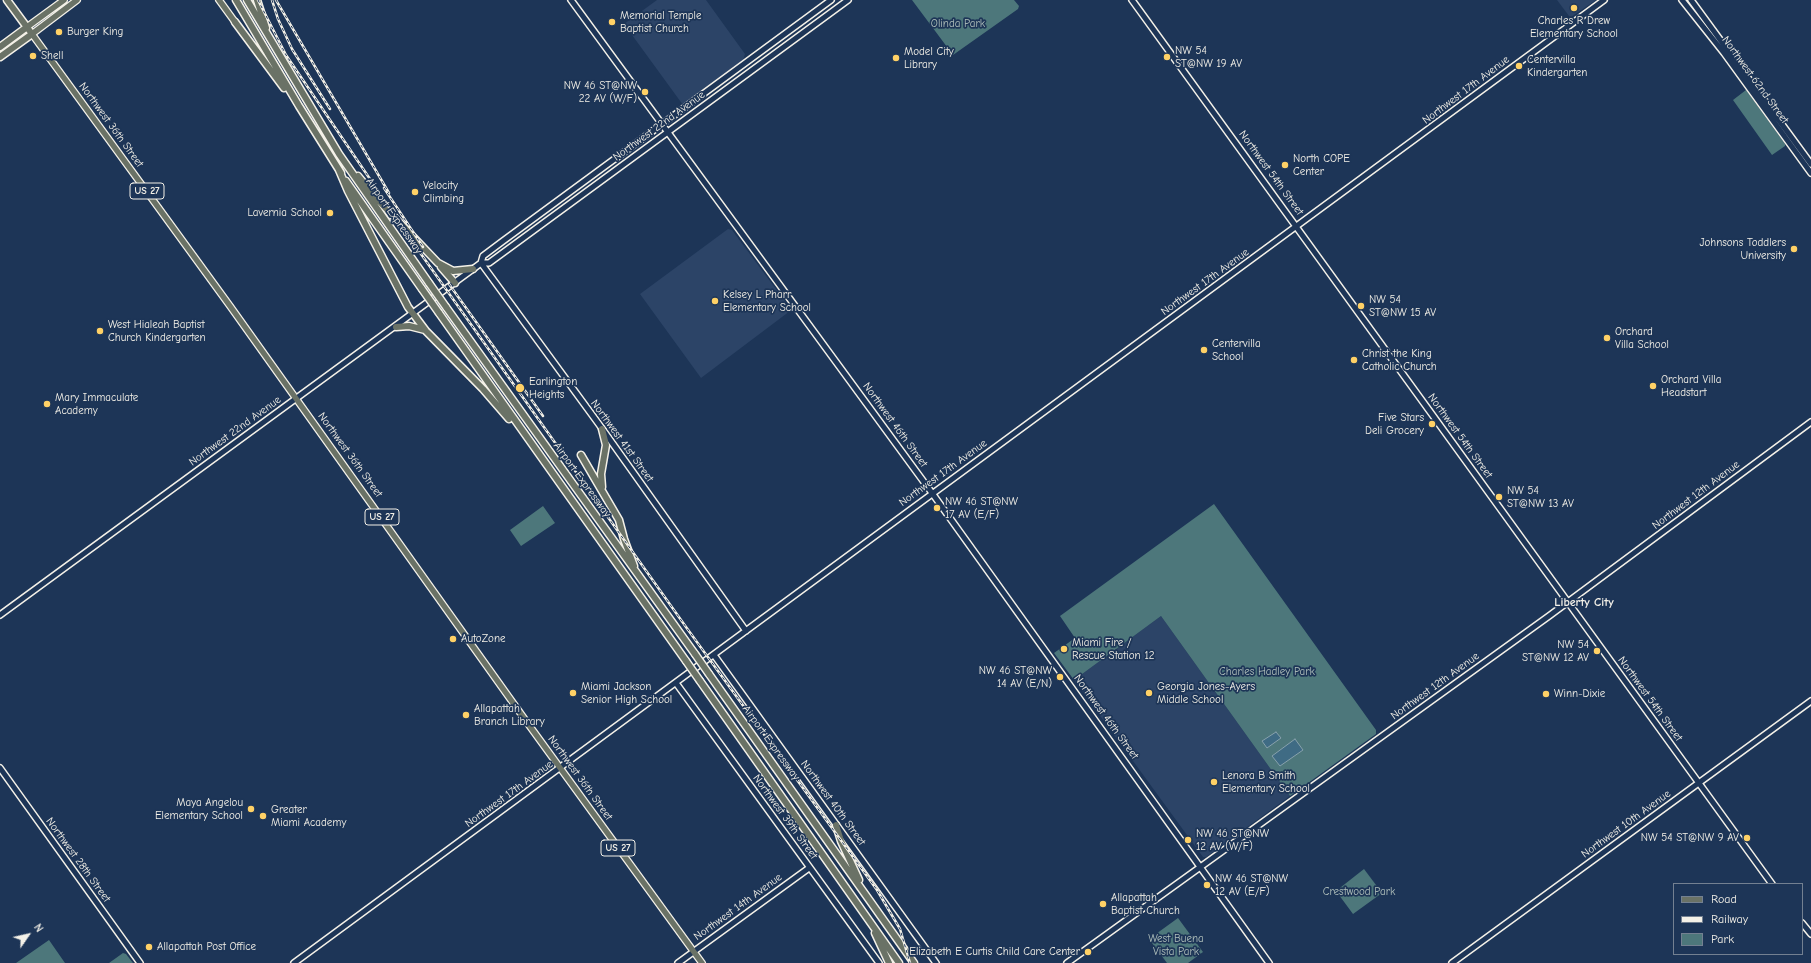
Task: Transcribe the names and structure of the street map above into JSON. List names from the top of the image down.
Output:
{
  "streets": {
    "highway": ["Northwest 36th Street", "US 27", "Airport Expressway"],
    "main road": [
      "Northwest 62nd Street",
      "Northwest 17th Avenue",
      "Northwest 22nd Avenue",
      "Northwest 54th Street",
      "Northwest 46th Street",
      "Northwest 41st Street",
      "Northwest 12th Avenue",
      "Northwest 40th Street",
      "Northwest 39th Street",
      "Northwest 10th Avenue",
      "Northwest 28th Street",
      "Northwest 14th Avenue"
    ]
  },
  "crossings": [
    ["Northwest 17th Avenue", "Northwest 36th Street"],
    ["Northwest 17th Avenue", "Northwest 54th Street"],
    ["Northwest 17th Avenue", "Northwest 46th Street"],
    ["Northwest 17th Avenue", "Northwest 41st Street"],
    ["Northwest 17th Avenue", "Northwest 40th Street"],
    ["Northwest 17th Avenue", "Northwest 39th Street"],
    ["Northwest 36th Street", "Northwest 22nd Avenue"],
    ["Northwest 36th Street", "Northwest 14th Avenue"],
    ["Northwest 22nd Avenue", "Northwest 46th Street"],
    ["Northwest 22nd Avenue", "Northwest 41st Street"],
    ["Northwest 54th Street", "Northwest 12th Avenue"],
    ["Northwest 54th Street", "Northwest 10th Avenue"],
    ["Northwest 46th Street", "Northwest 12th Avenue"],
    ["Northwest 39th Street", "Northwest 14th Avenue"]
  ],
  "districts": ["Liberty City"],
  "parks": [
    "Olinda Park",
    "Charles Hadley Park",
    "Crestwood Park",
    "West Buena Vista Park"
  ],
  "places": [
    "Charles R Drew Elementary School",
    "Memorial Temple Baptist Church",
    "Burger King",
    "Shell",
    "NW 54 ST@NW 19 AV",
    "Model City Library",
    "Centervilla Kindergarten",
    "NW 46 ST@NW 22 AV (W/F)",
    "North COPE Center",
    "Velocity Climbing",
    "Lavernia School",
    "Johnsons Toddlers University",
    "Kelsey L Pharr Elementary School",
    "NW 54 ST@NW 15 AV",
    "West Hialeah Baptist Church Kindergarten",
    "Orchard Villa School",
    "Centervilla School",
    "Christ the King Catholic Church",
    "Orchard Villa Headstart",
    "Earlington Heights",
    "Mary Immaculate Academy",
    "Five Stars Deli Grocery",
    "NW 54 ST@NW 13 AV",
    "NW 46 ST@NW 17 AV (E/F)",
    "AutoZone",
    "Miami Fire / Rescue Station 12",
    "NW 54 ST@NW 12 AV",
    "NW 46 ST@NW 14 AV (E/N)",
    "Miami Jackson Senior High School",
    "Georgia Jones-Ayers Middle School",
    "Winn-Dixie",
    "Allapattah Branch Library",
    "Lenora B Smith Elementary School",
    "Maya Angelou Elementary School",
    "Greater Miami Academy",
    "NW 54 ST@NW 9 AV",
    "NW 46 ST@NW 12 AV (W/F)",
    "NW 46 ST@NW 12 AV (E/F)",
    "Allapattah Baptist Church",
    "Allapattah Post Office",
    "Elizabeth E Curtis Child Care Center"
  ],
  "legend": ["Road", "Railway", "Park"],
  "north": "top right"
}
